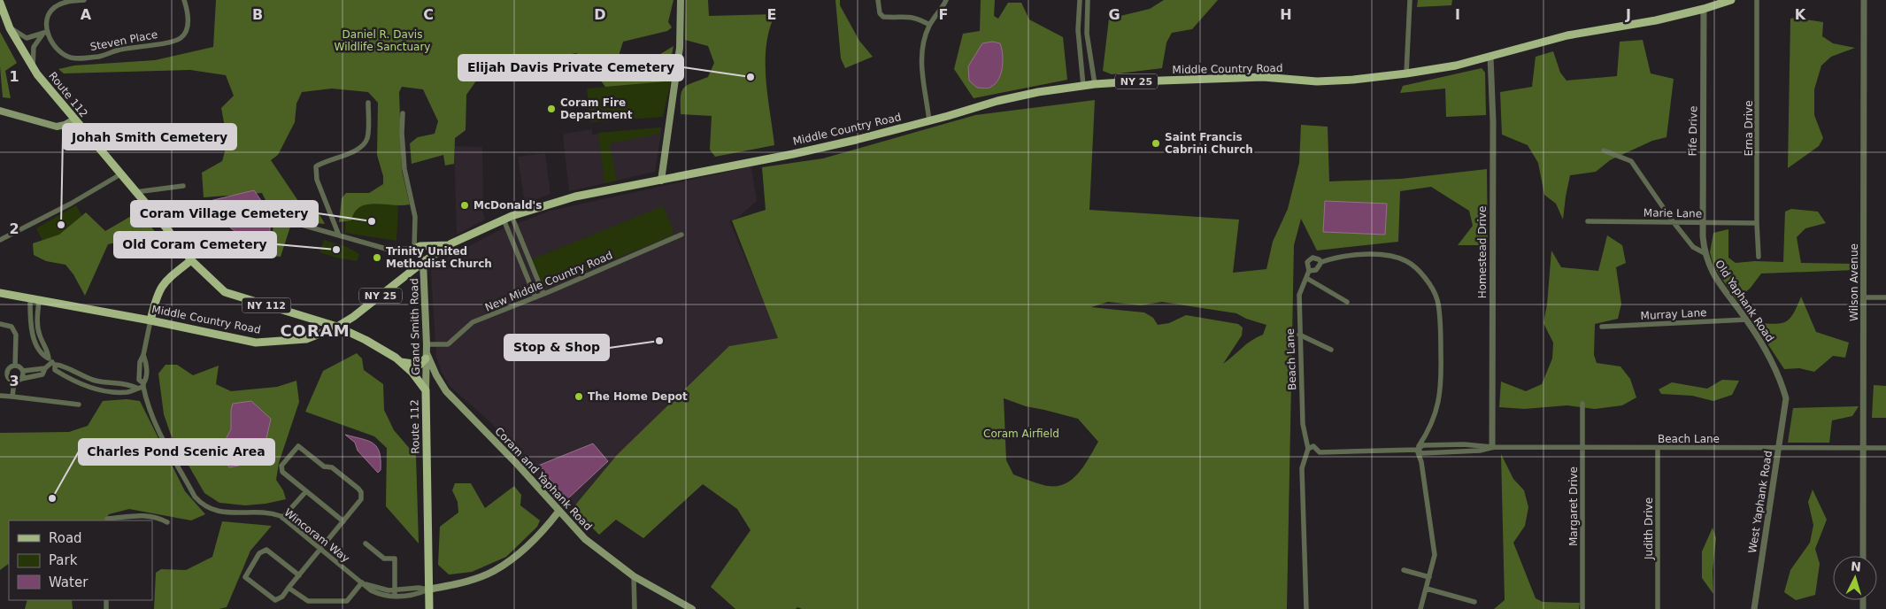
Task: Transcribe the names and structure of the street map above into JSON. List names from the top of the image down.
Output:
{
  "streets": {
    "main road": [
      "Middle Country Road",
      "NY 25",
      "Route 112",
      "NY 112",
      "Grand Smith Road",
      "Coram and Yaphank Road"
    ],
    "street": [
      "Steven Place",
      "Erna Drive",
      "Fife Drive",
      "Marie Lane",
      "Homestead Drive",
      "New Middle Country Road",
      "Wilson Avenue",
      "Old Yaphank Road",
      "Murray Lane",
      "Beach Lane",
      "West Yaphank Road",
      "Margaret Drive",
      "Judith Drive",
      "Wincoram Way"
    ]
  },
  "crossings": [
    ["Middle Country Road", "Route 112"],
    ["Middle Country Road", "Fife Drive"],
    ["Middle Country Road", "Homestead Drive"],
    ["Middle Country Road", "Grand Smith Road"],
    ["Middle Country Road", "Wincoram Way"],
    ["Route 112", "Grand Smith Road"],
    ["Route 112", "Wincoram Way"],
    ["Erna Drive", "Marie Lane"],
    ["Fife Drive", "Marie Lane"],
    ["Fife Drive", "Old Yaphank Road"],
    ["Marie Lane", "Old Yaphank Road"],
    ["Homestead Drive", "Beach Lane"],
    ["New Middle Country Road", "Grand Smith Road"],
    ["Wilson Avenue", "Beach Lane"],
    ["Old Yaphank Road", "Murray Lane"],
    ["Old Yaphank Road", "West Yaphank Road"],
    ["Grand Smith Road", "Coram and Yaphank Road"],
    ["Beach Lane", "West Yaphank Road"],
    ["Beach Lane", "Margaret Drive"],
    ["Beach Lane", "Judith Drive"]
  ],
  "districts": ["CORAM"],
  "parks": ["Daniel R. Davis Wildlife Sanctuary", "Coram Airfield"],
  "places": [
    "Elijah Davis Private Cemetery",
    "Coram Fire Department",
    "Saint Francis Cabrini Church",
    "McDonald's",
    "Coram Village Cemetery",
    "Johah Smith Cemetery",
    "Old Coram Cemetery",
    "Trinity United Methodist Church",
    "Stop & Shop",
    "The Home Depot",
    "Charles Pond Scenic Area"
  ],
  "legend": ["Road", "Park", "Water"],
  "north": "top",
  "grid": {
    "columns": [
      "A",
      "B",
      "C",
      "D",
      "E",
      "F",
      "G",
      "H",
      "I",
      "J",
      "K"
    ],
    "rows": ["1", "2", "3"]
  }
}
